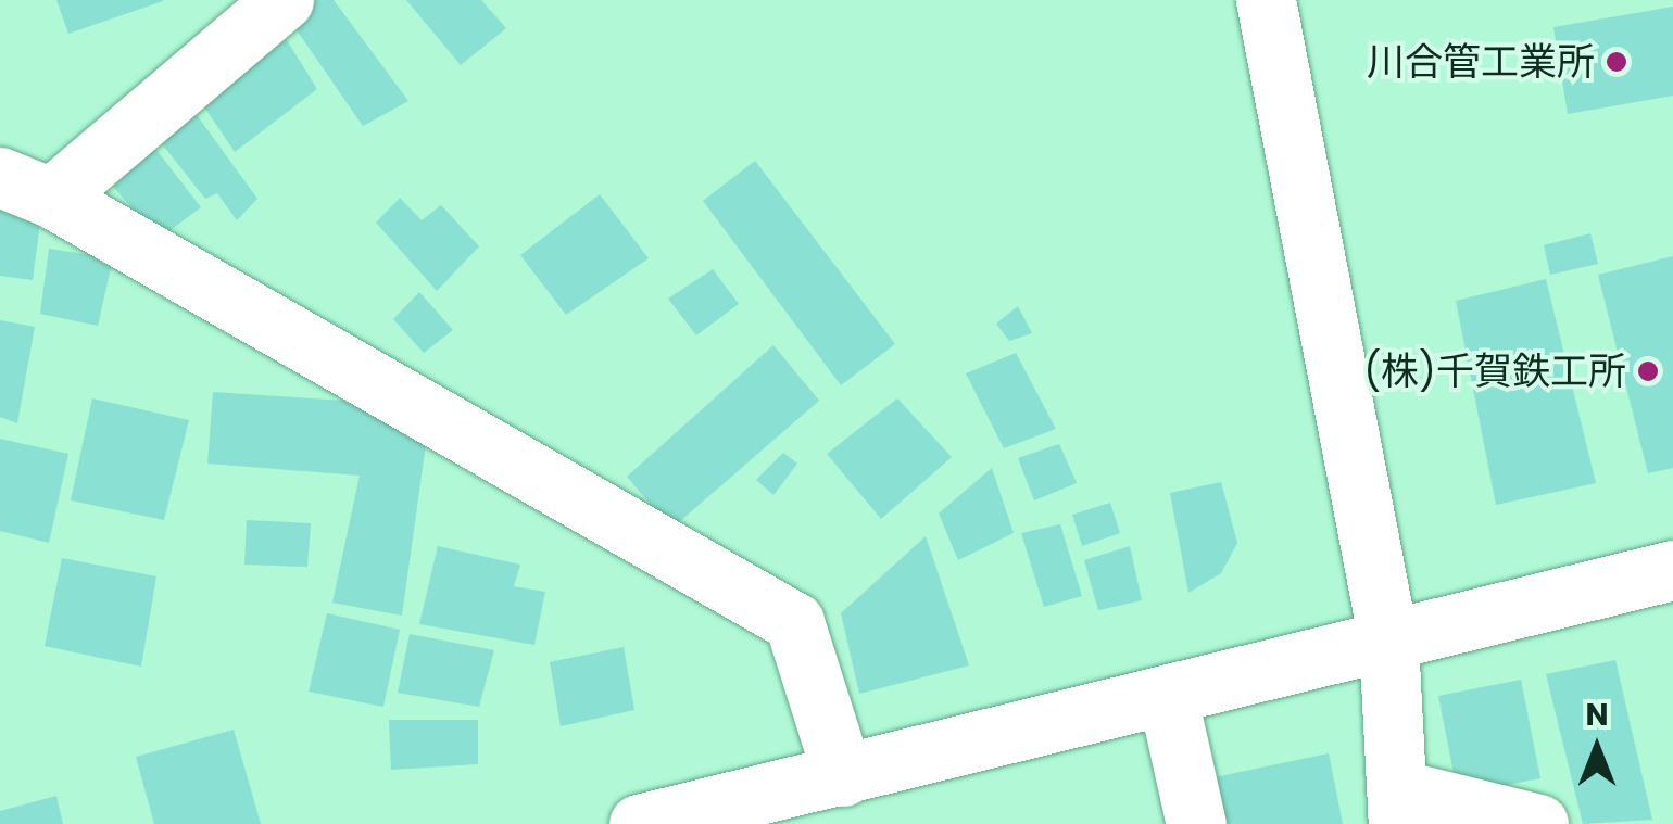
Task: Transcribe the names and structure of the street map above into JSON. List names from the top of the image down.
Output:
{
  "places": ["川合管工業所", "(株)千賀鉄工所"],
  "north": "top"
}
